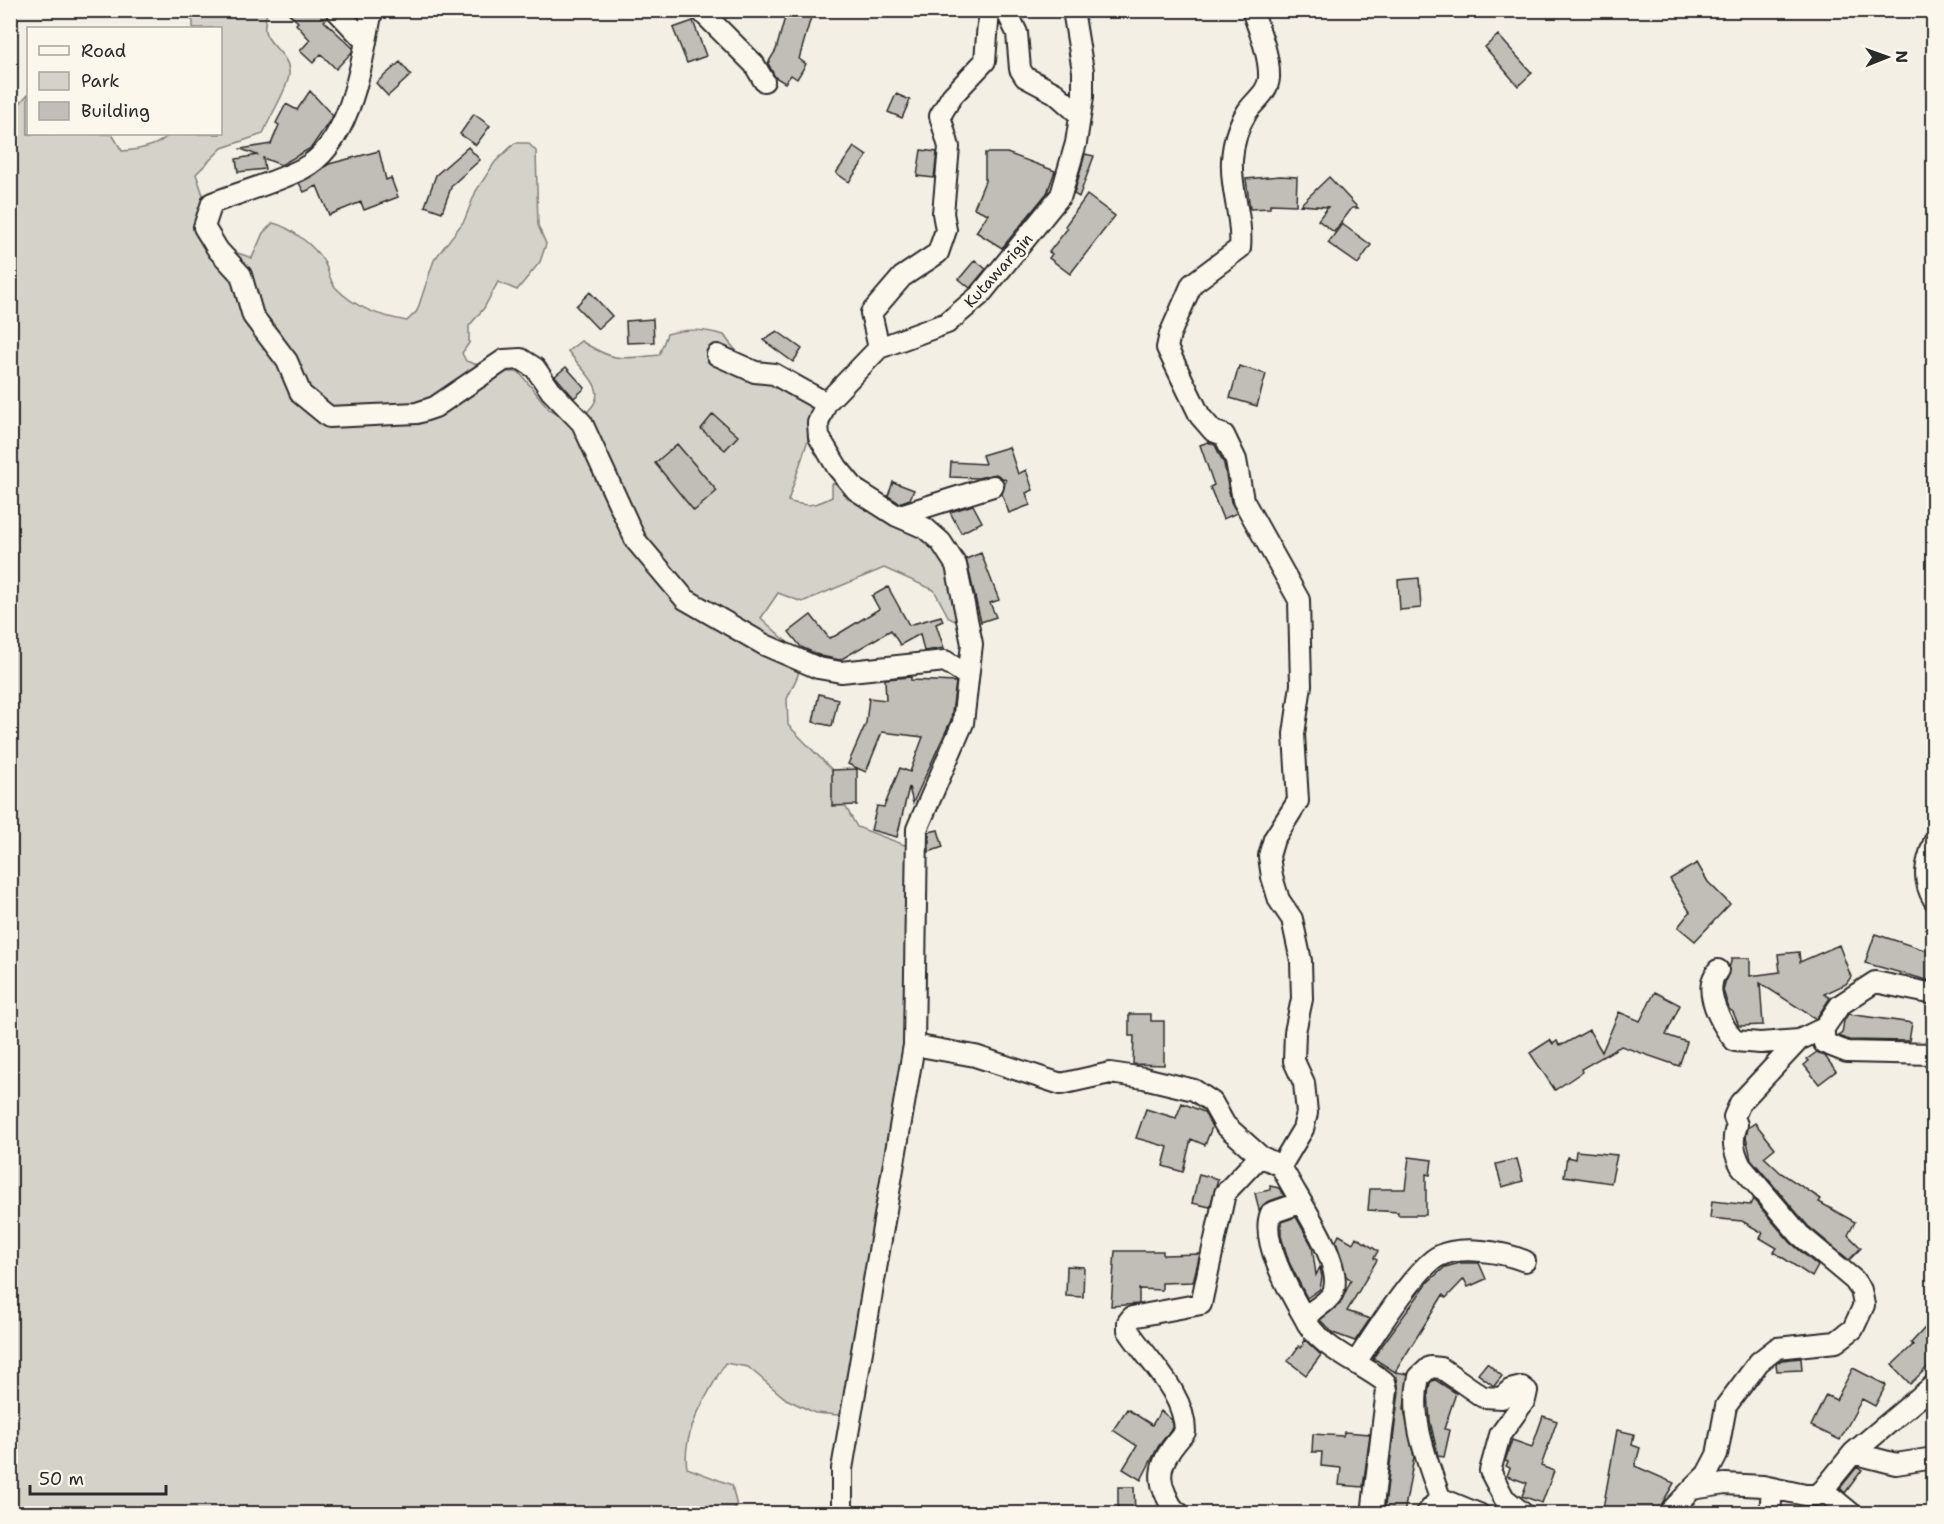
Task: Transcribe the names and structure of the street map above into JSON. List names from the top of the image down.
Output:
{
  "streets": {
    "street": ["Kutawarigin"]
  },
  "legend": ["Road", "Park", "Building"],
  "scale_bar": "50 m",
  "north": "right"
}
